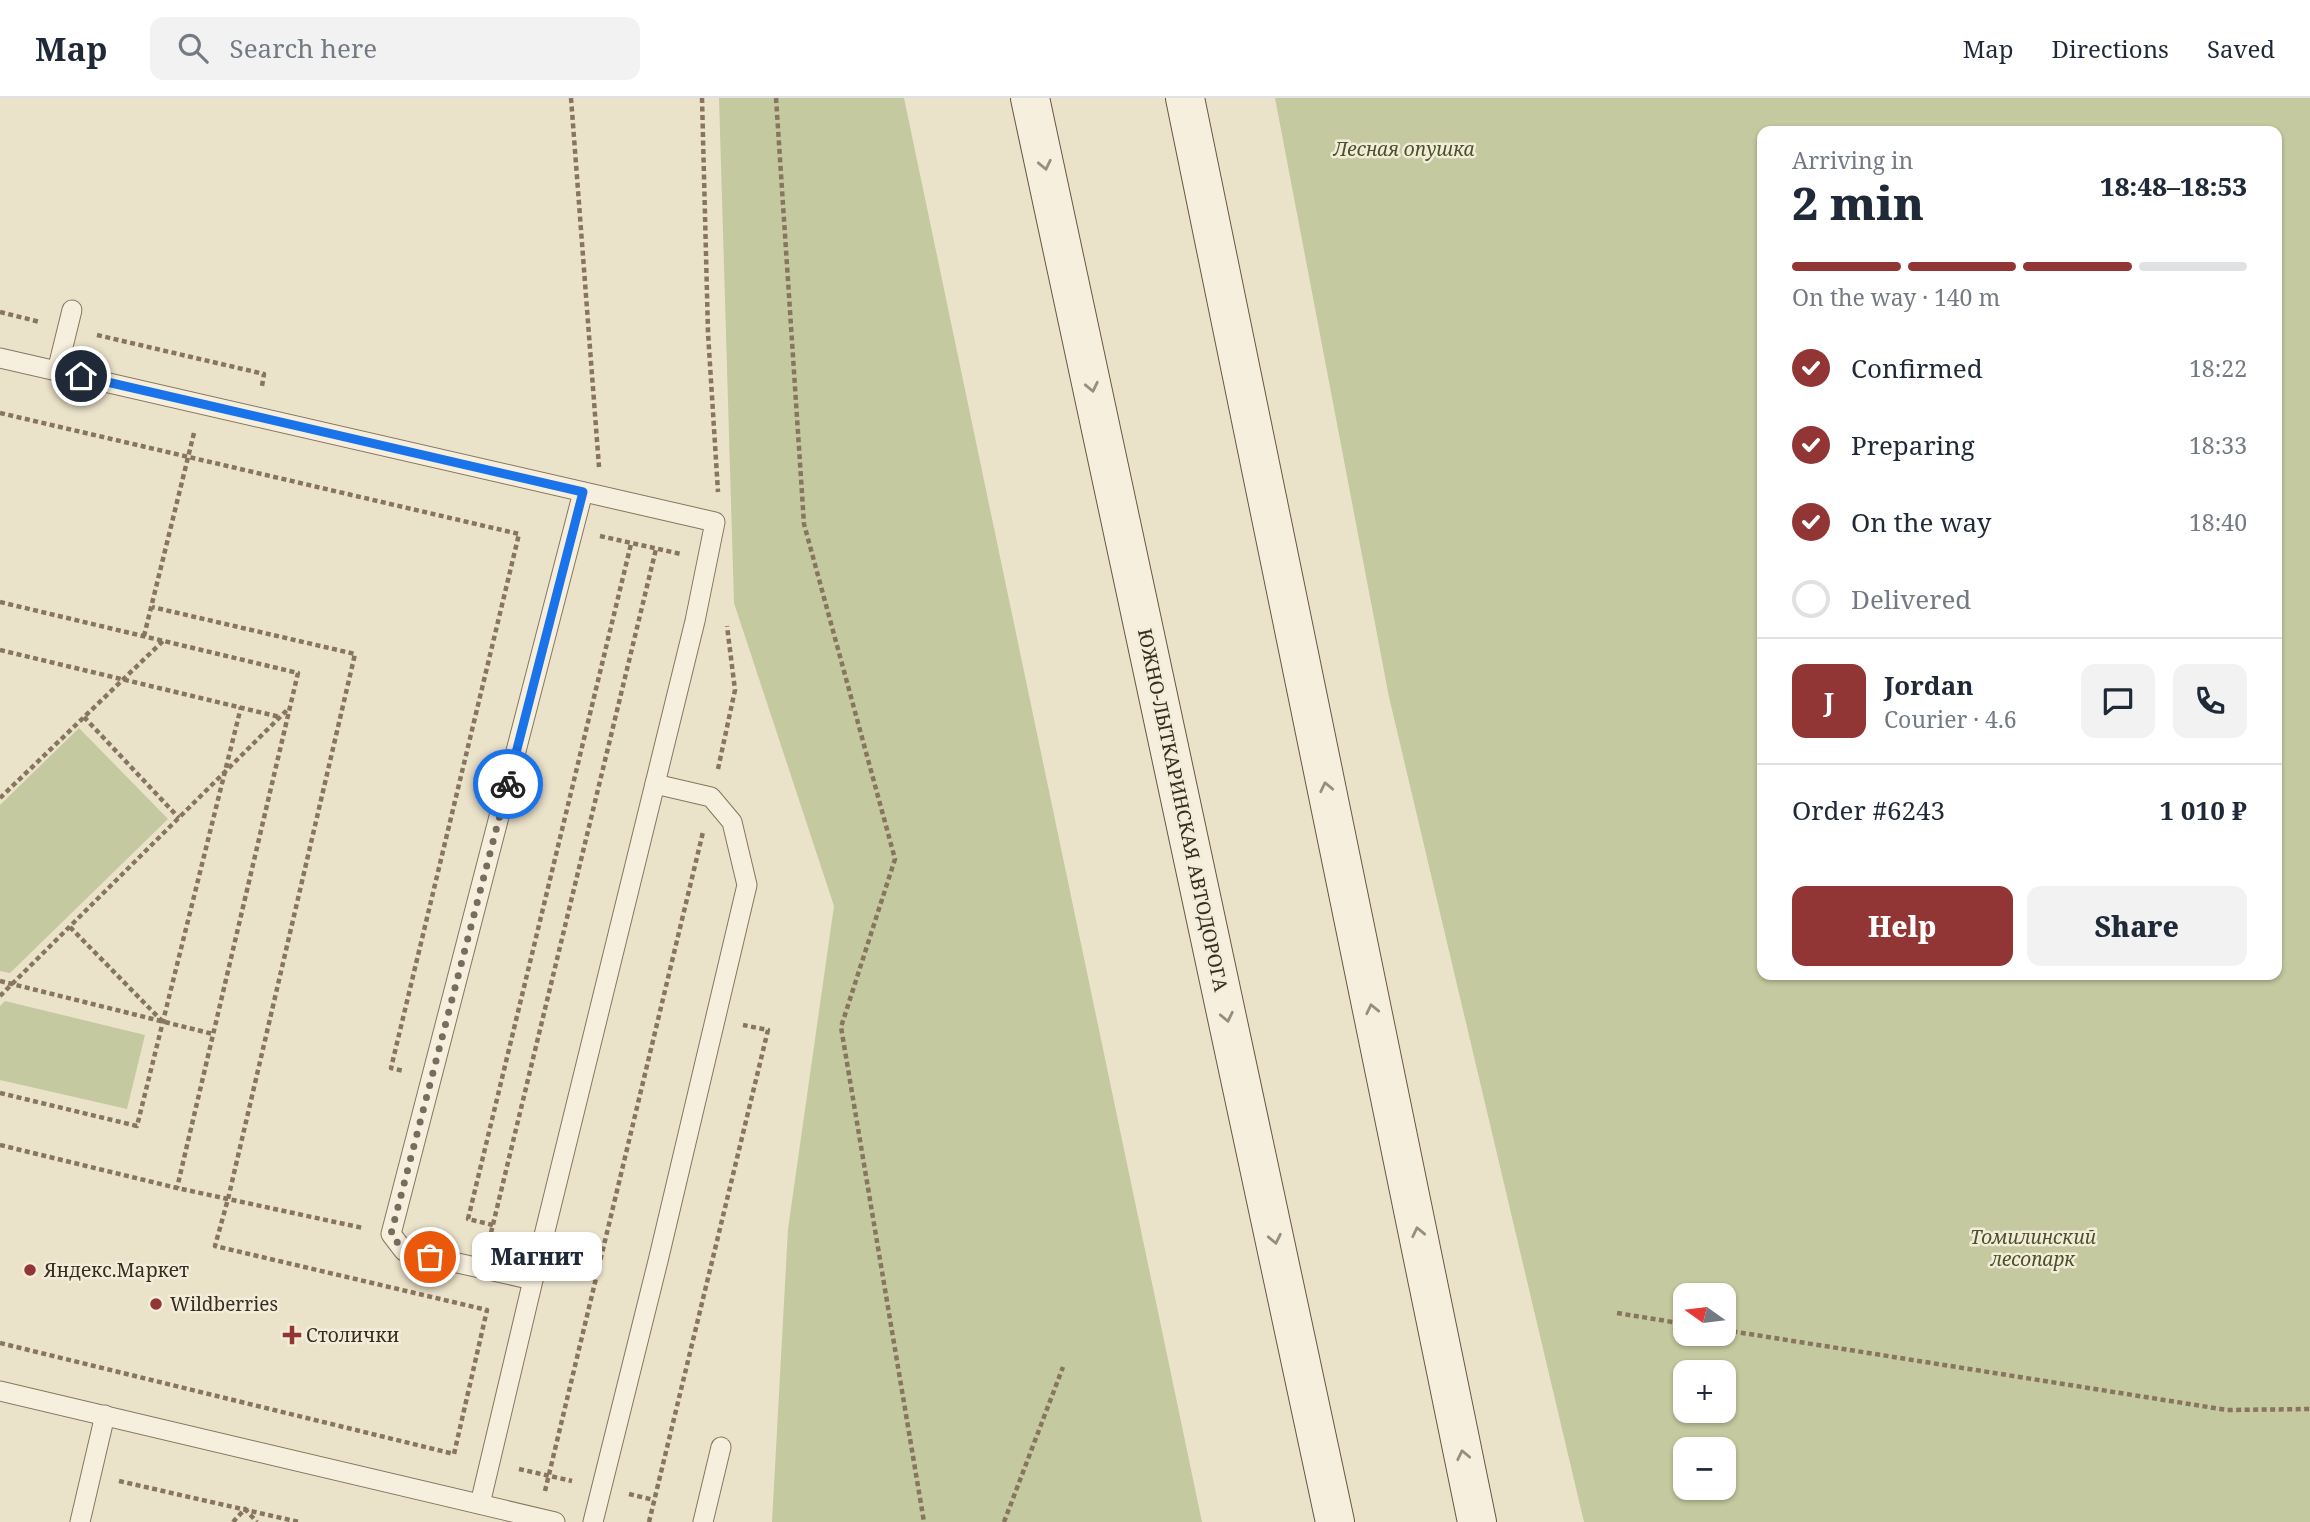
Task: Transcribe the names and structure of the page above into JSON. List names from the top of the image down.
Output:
{
  "streets": {
    "main road": ["ЮЖНО-ЛЫТКАРИНСКАЯ АВТОДОРОГА"]
  },
  "parks": ["Лесная опушка", "Томилинский лесопарк"],
  "places": {
    "other": ["Магнит", "Яндекс.Маркет", "Wildberries"],
    "health": ["Столички"]
  },
  "north": "left",
  "page": {
    "header": "Map",
    "search": "Search here",
    "nav": ["Map", "Directions", "Saved"],
    "heading": ["2 min", "Arriving in", "18:48–18:53"],
    "panel": [
      "Jordan",
      "Courier · 4.6",
      "Order #6243",
      "1 010 ₽"
    ],
    "bar": "On the way · 140 m",
    "list": [
      ["Confirmed", "18:22"],
      ["Preparing", "18:33"],
      ["On the way", "18:40"],
      "Delivered"
    ],
    "round": "J",
    "buttons": ["Help", "Share"],
    "bubble": "Магнит",
    "map_buttons": ["+", "−"]
  }
}
